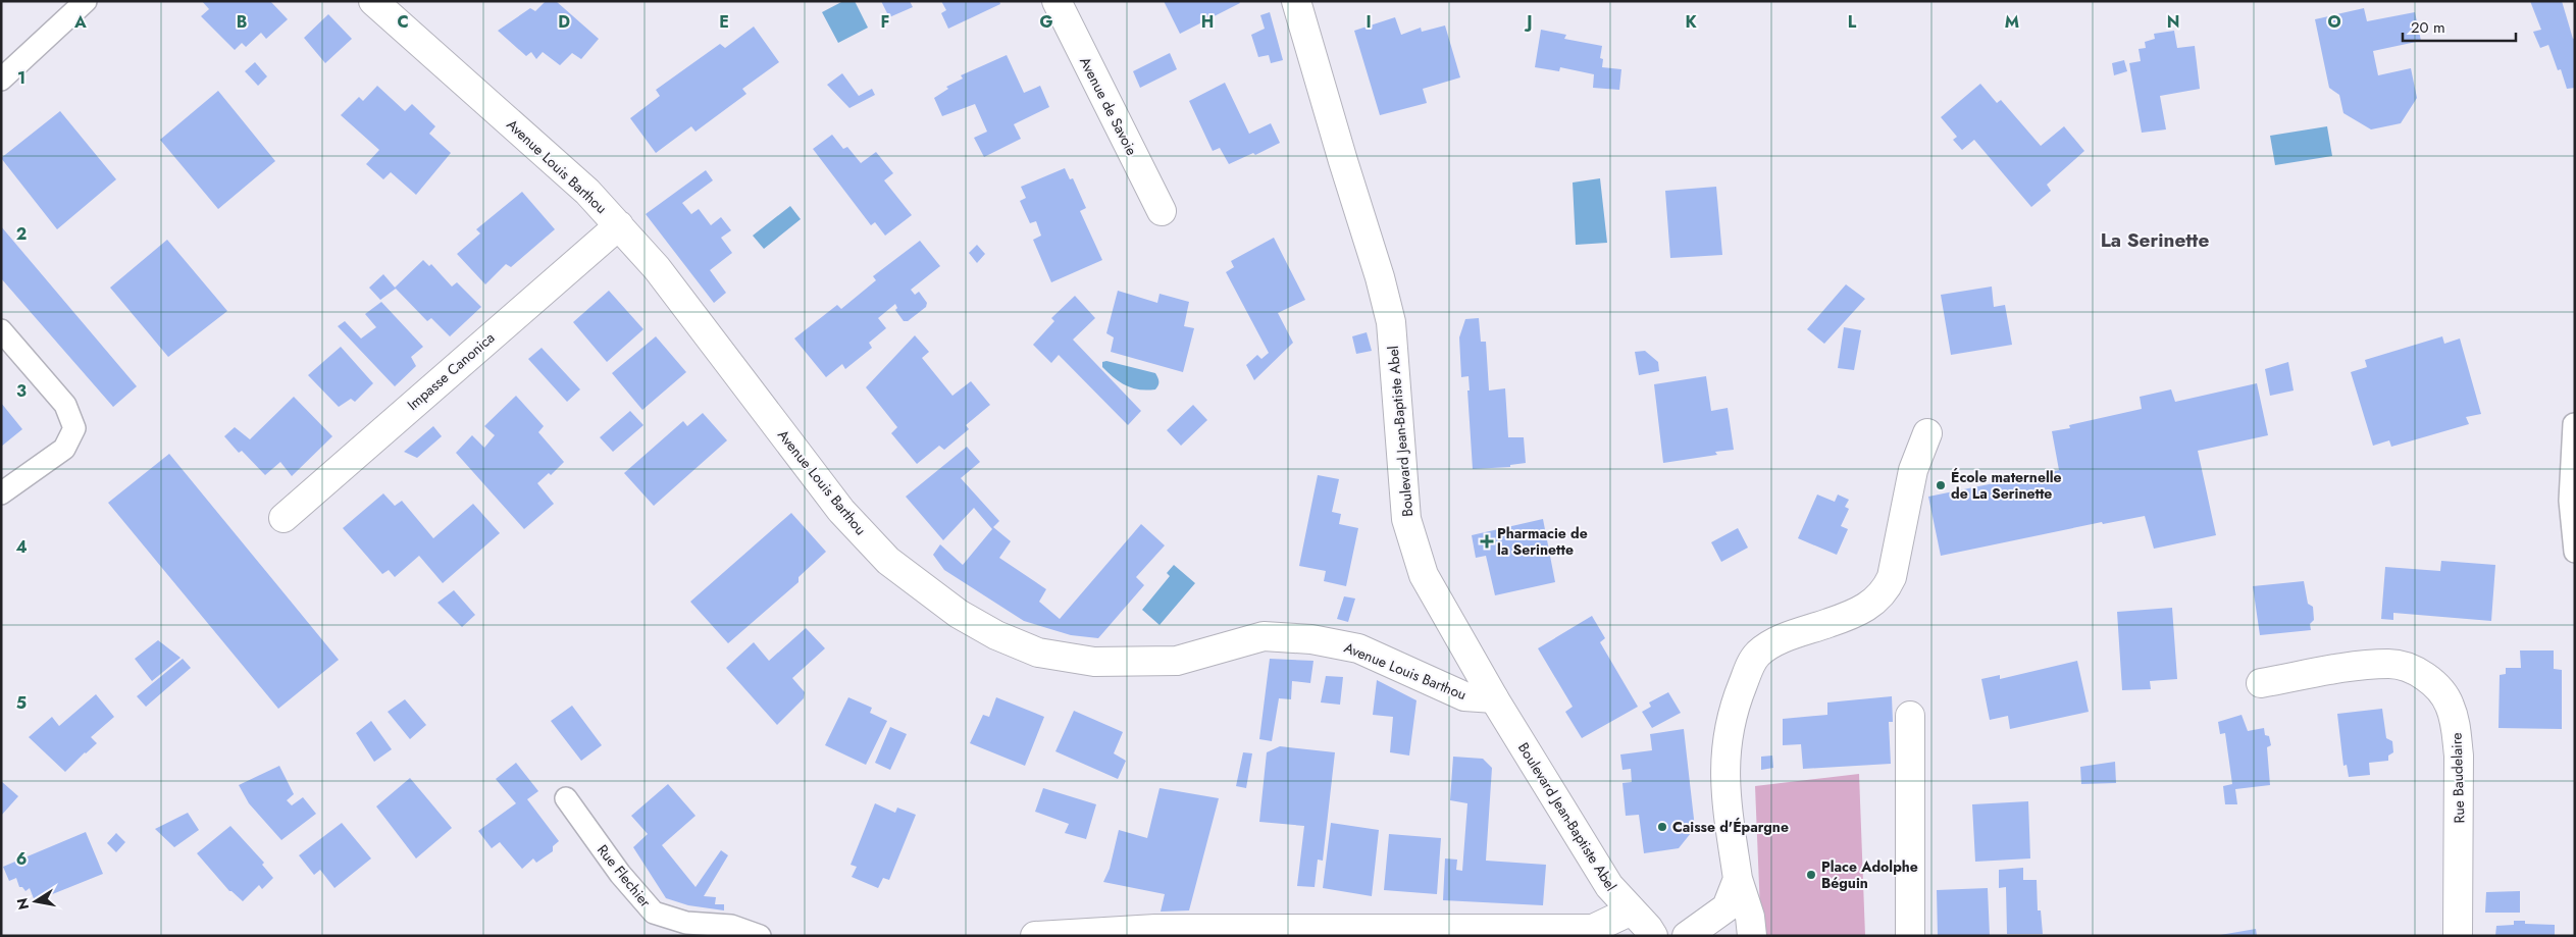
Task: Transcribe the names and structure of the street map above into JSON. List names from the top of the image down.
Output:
{
  "streets": {
    "street": [
      "Avenue de Savoie",
      "Avenue Louis Barthou",
      "Impasse Canonica",
      "Boulevard Jean-Baptiste Abel",
      "Rue Baudelaire"
    ],
    "lane": ["Rue Flechier"]
  },
  "crossings": [
    ["Avenue Louis Barthou", "Impasse Canonica"],
    ["Avenue Louis Barthou", "Boulevard Jean-Baptiste Abel"]
  ],
  "districts": ["La Serinette"],
  "places": {
    "other": ["École maternelle de La Serinette", "Caisse d'Épargne", "Place Adolphe Béguin"],
    "health": ["Pharmacie de la Serinette"]
  },
  "scale_bar": "20 m",
  "north": "left",
  "grid": {
    "columns": [
      "A",
      "B",
      "C",
      "D",
      "E",
      "F",
      "G",
      "H",
      "I",
      "J",
      "K",
      "L",
      "M",
      "N",
      "O"
    ],
    "rows": [
      "1",
      "2",
      "3",
      "4",
      "5",
      "6"
    ]
  }
}
